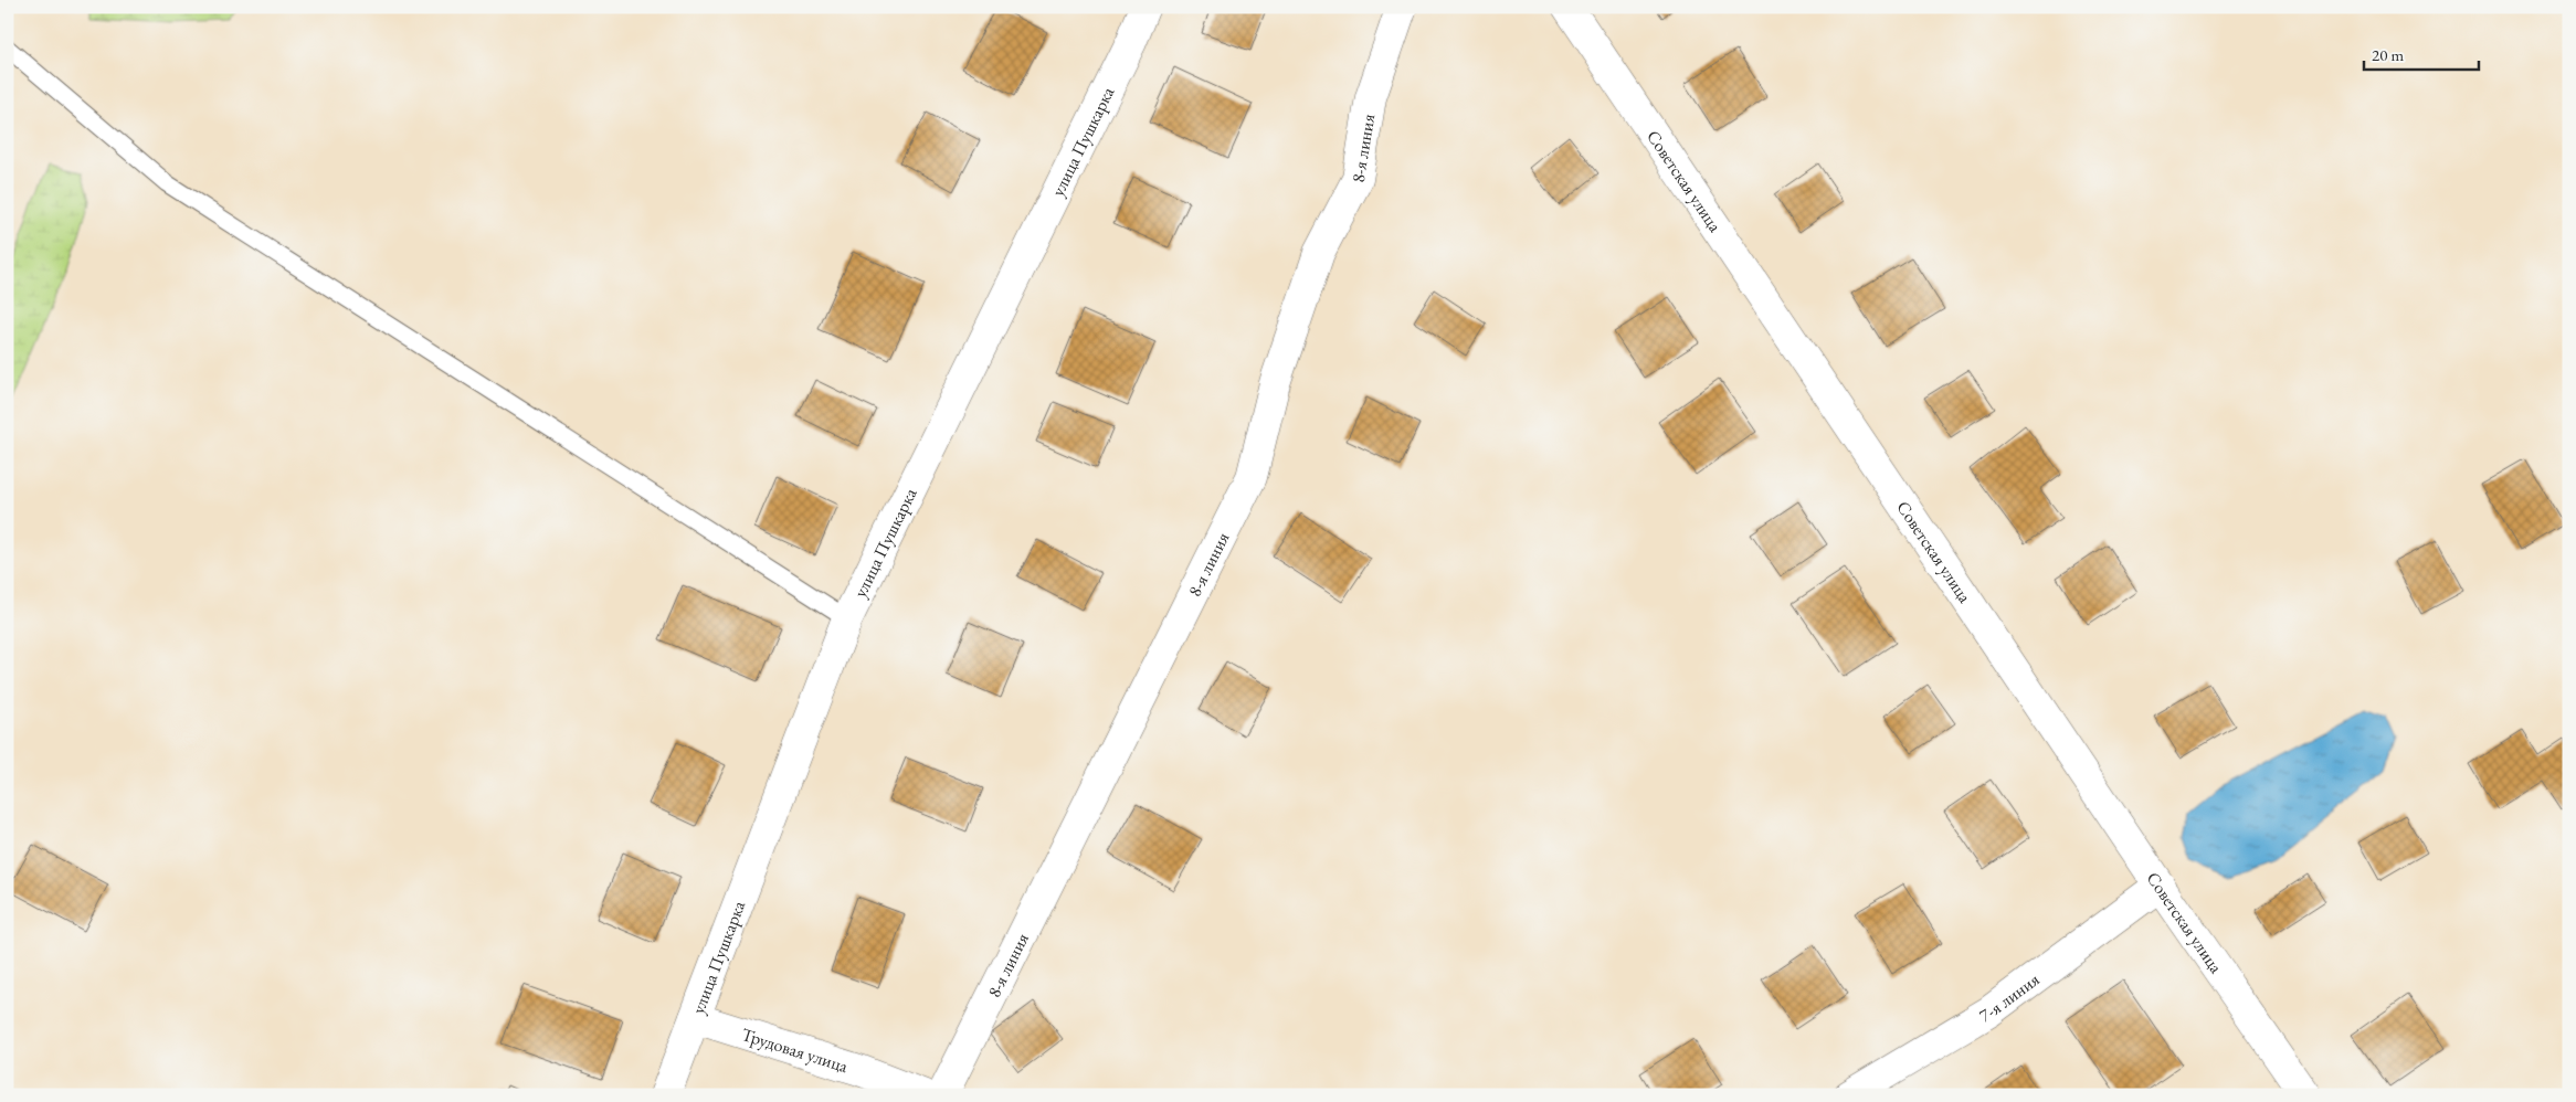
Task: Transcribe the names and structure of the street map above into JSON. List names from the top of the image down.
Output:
{
  "streets": {
    "street": [
      "улица Пушкарка",
      "8-я линия",
      "Советская улица",
      "7-я линия",
      "Трудовая улица"
    ]
  },
  "crossings": [
    ["улица Пушкарка", "Трудовая улица"],
    ["Советская улица", "7-я линия"]
  ],
  "scale_bar": "20 m"
}
